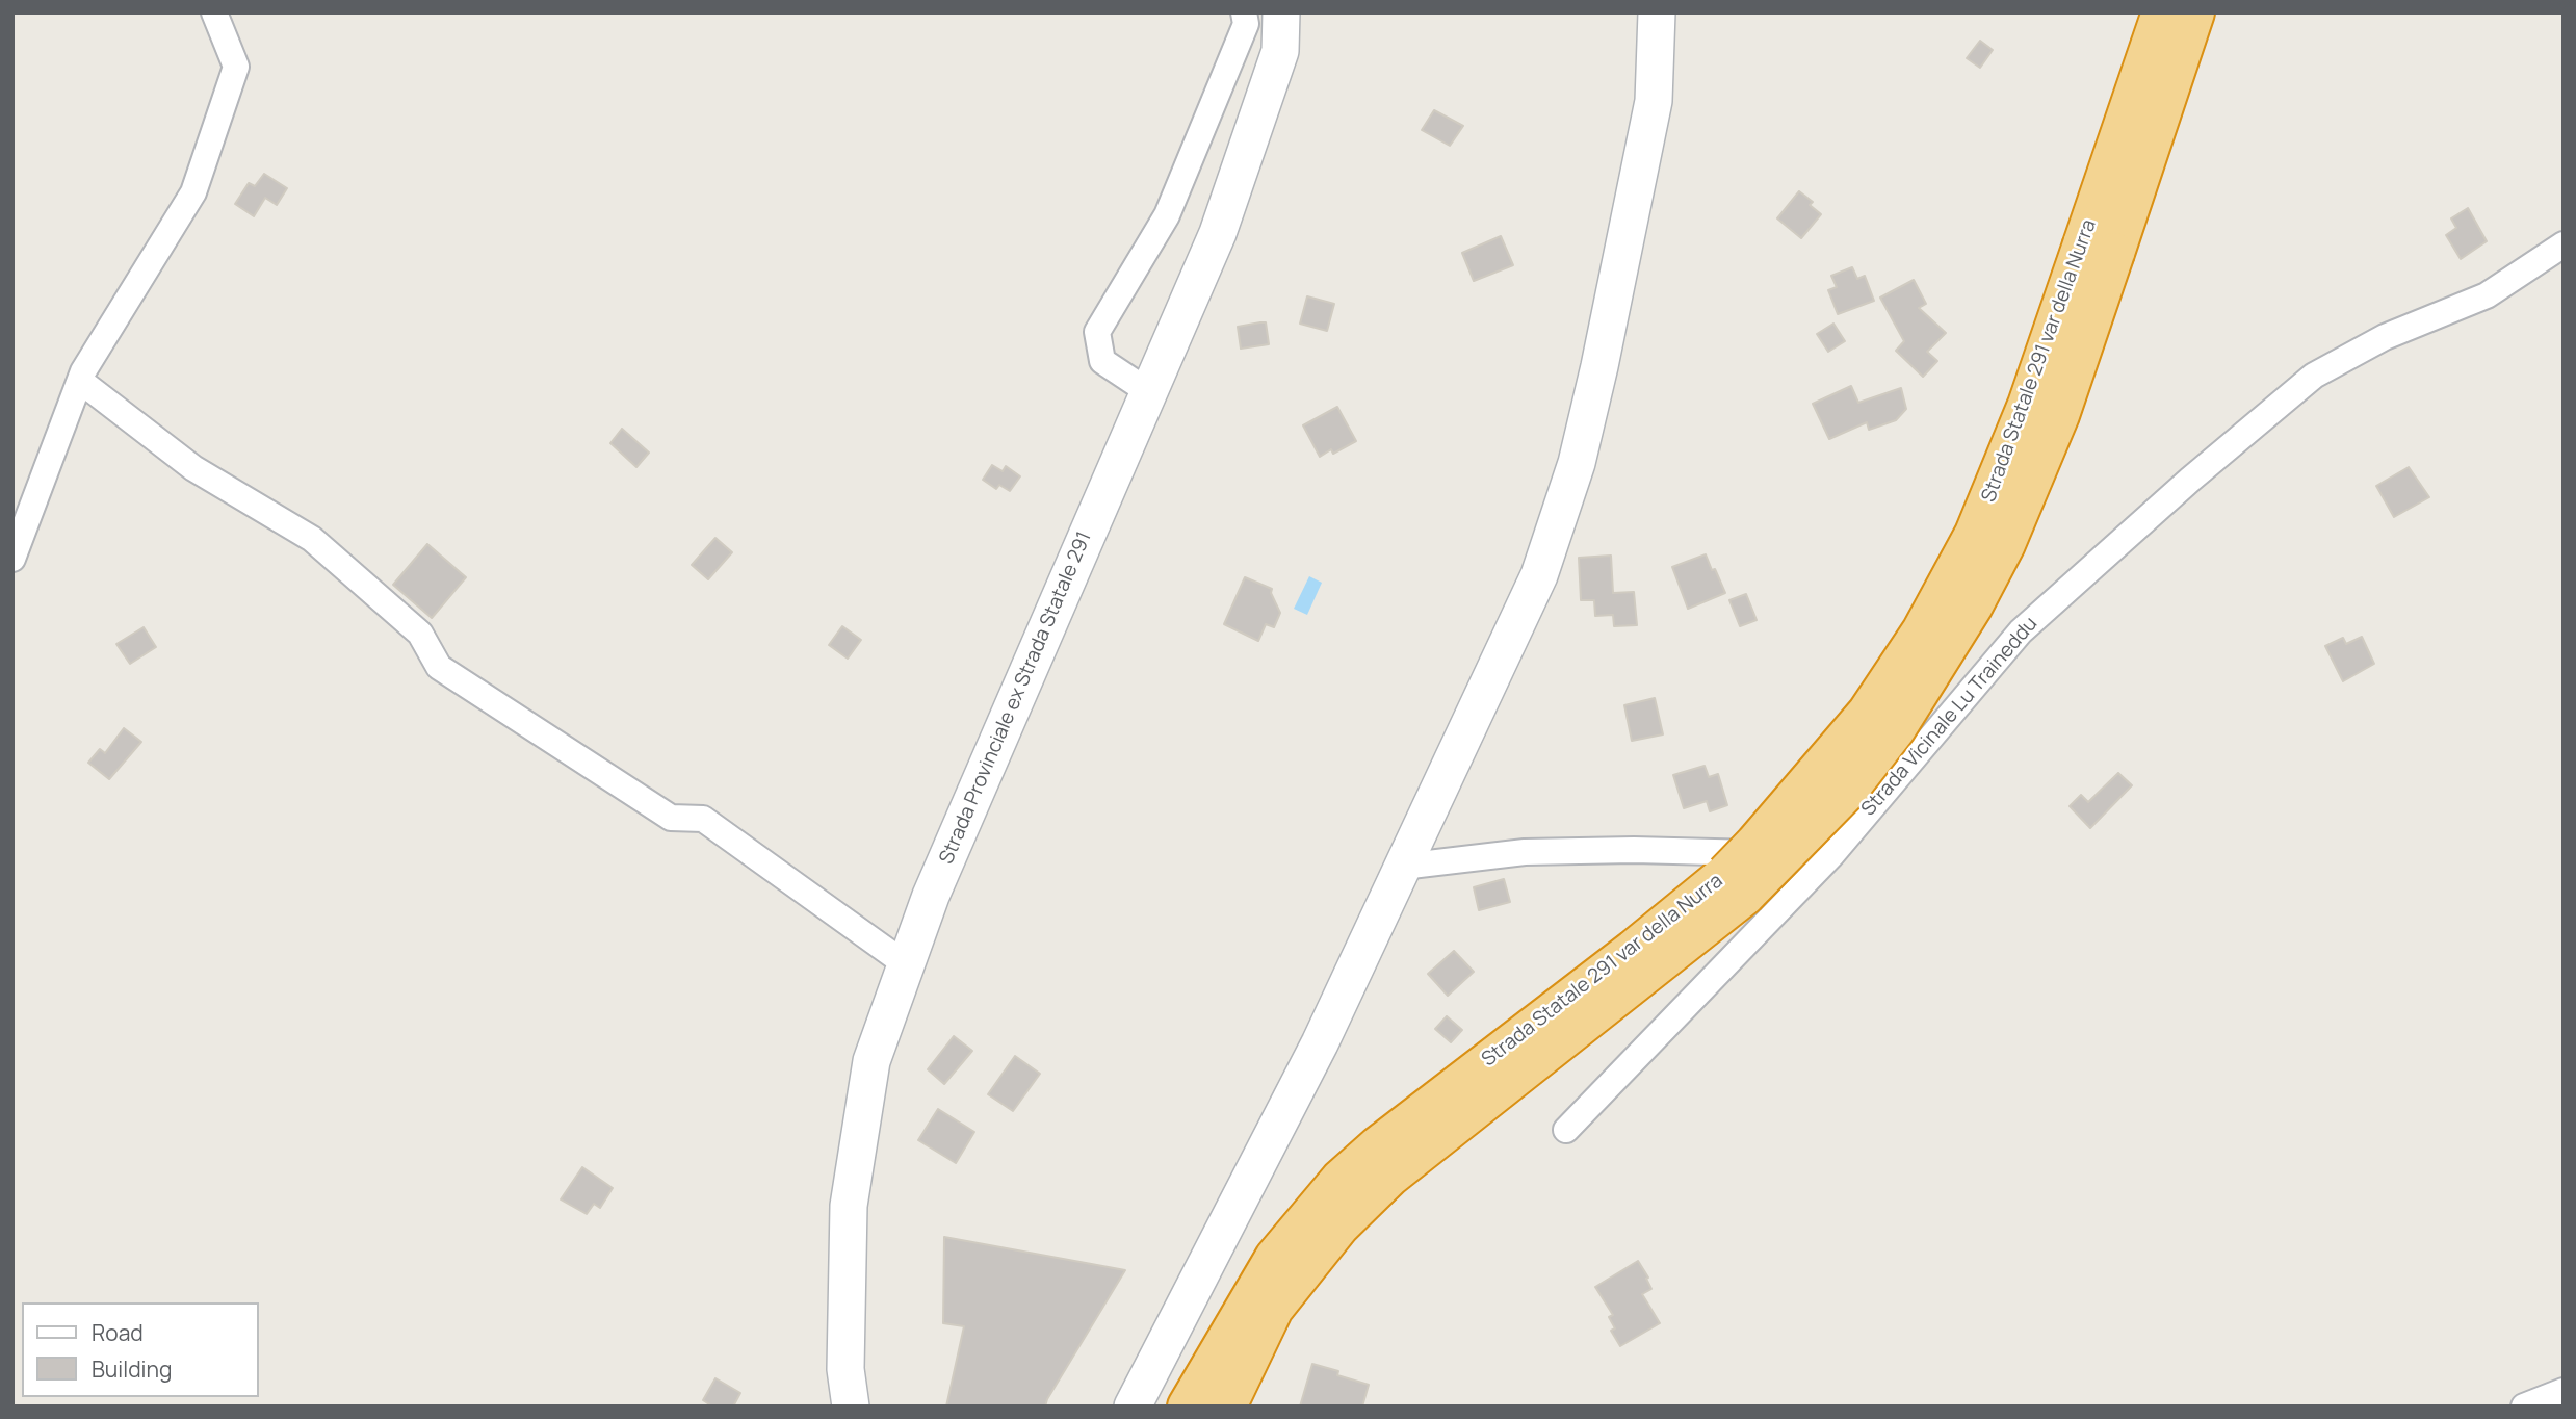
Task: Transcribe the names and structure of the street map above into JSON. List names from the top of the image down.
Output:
{
  "streets": {
    "highway": ["Strada Statale 291 var della Nurra"],
    "street": ["Strada Provinciale ex Strada Statale 291", "Strada Vicinale Lu Traineddu"]
  },
  "legend": ["Road", "Building"]
}
